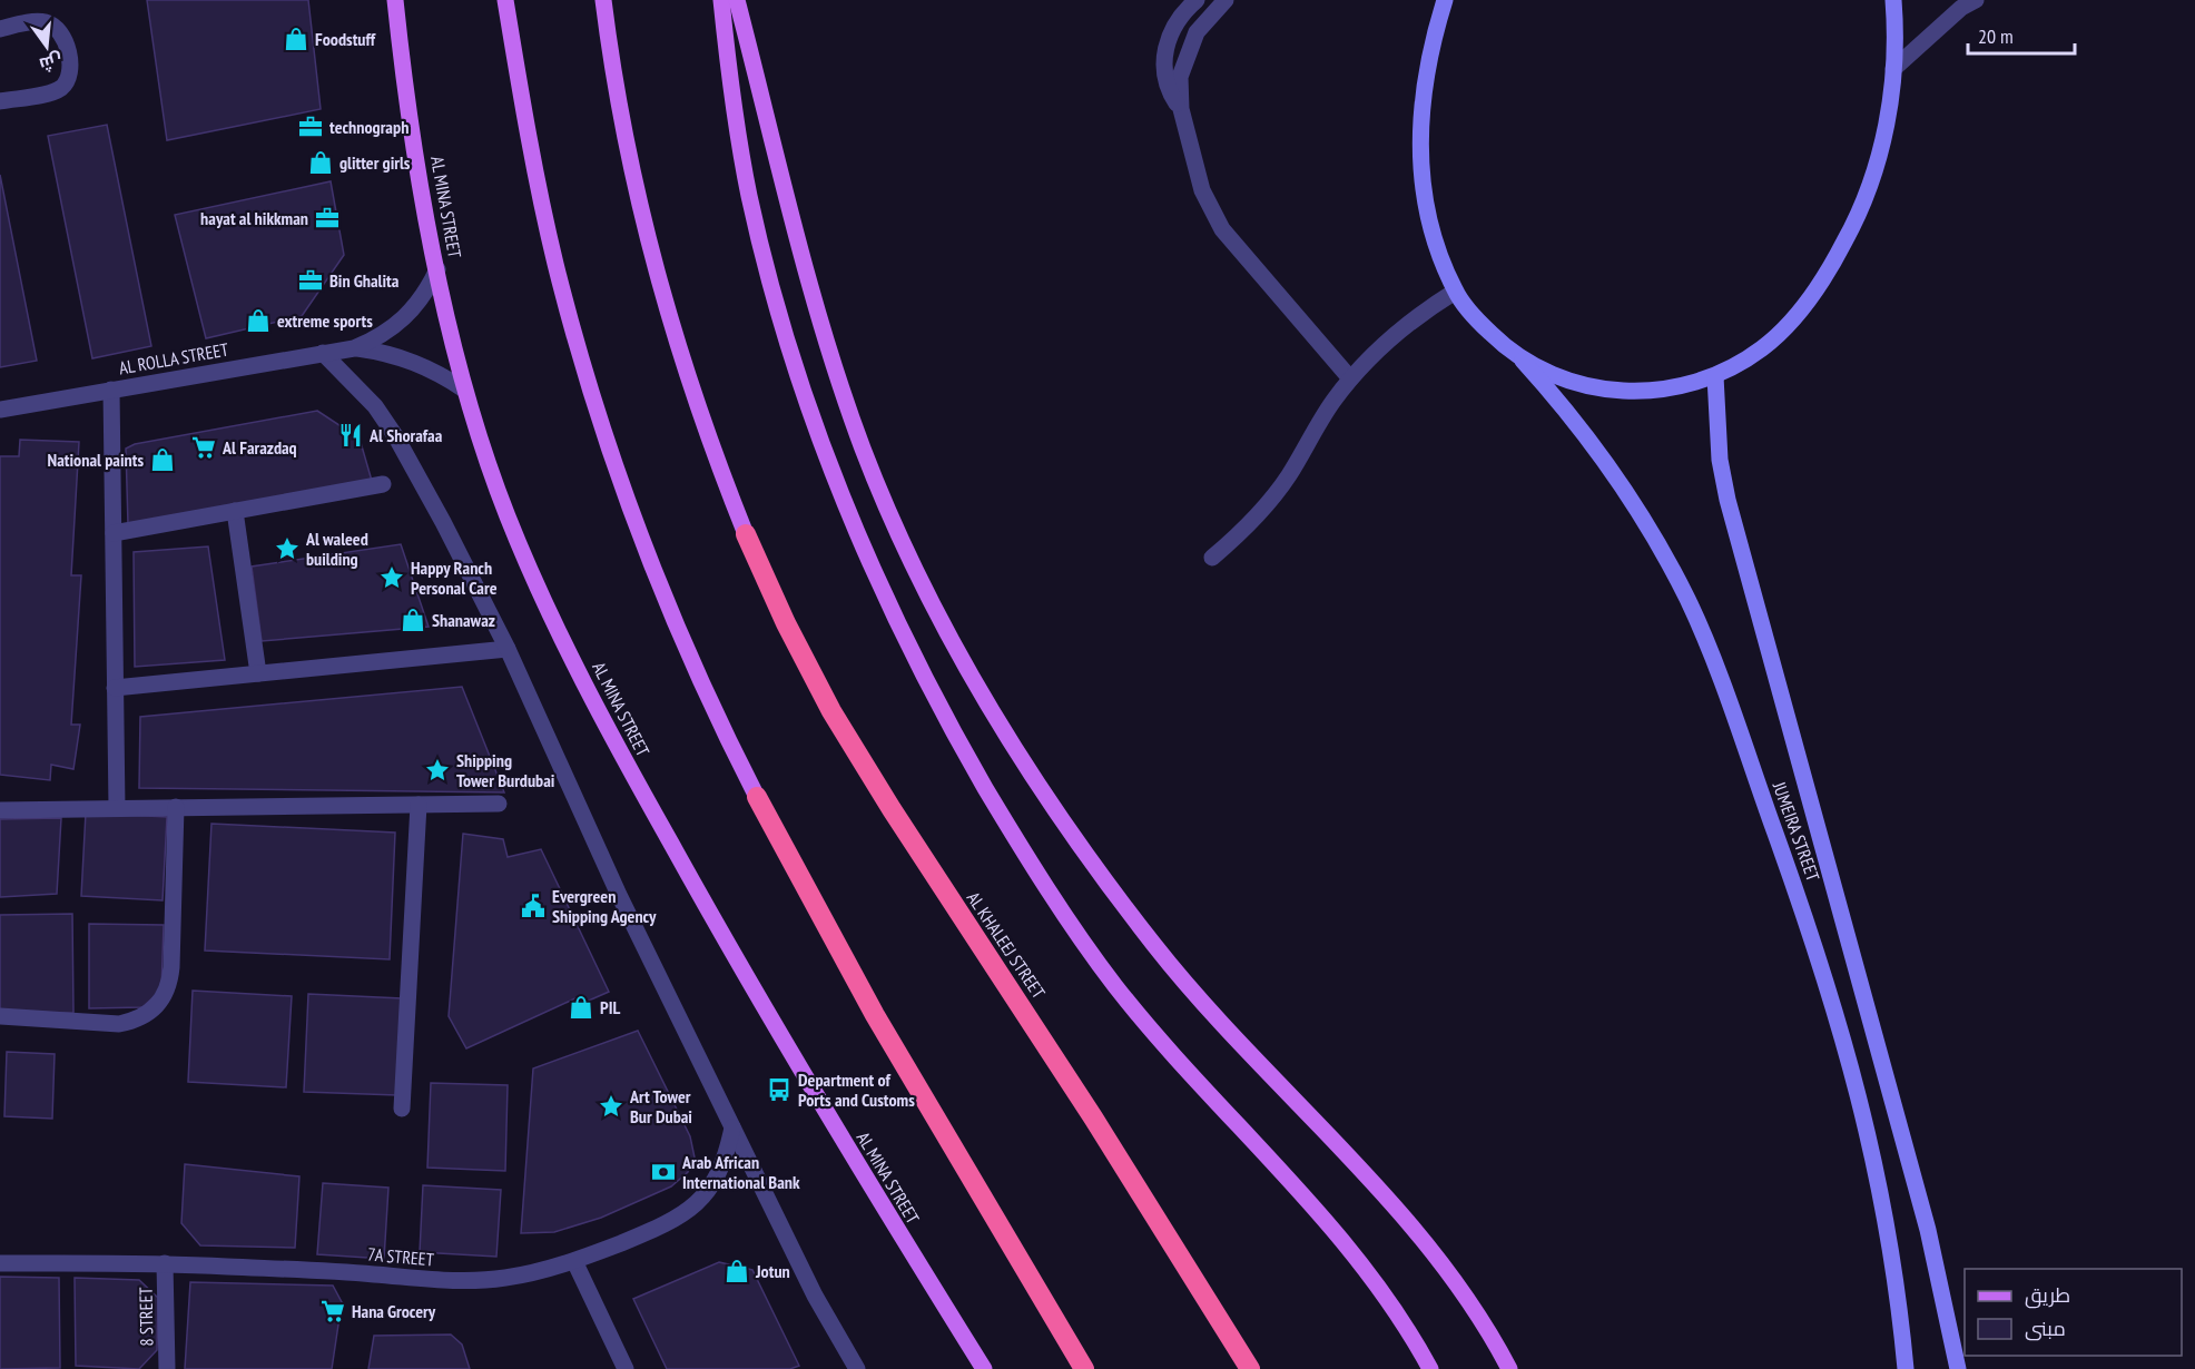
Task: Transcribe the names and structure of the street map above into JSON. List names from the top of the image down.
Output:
{
  "streets": {
    "highway": ["AL KHALEEJ STREET"],
    "main road": ["AL MINA STREET"],
    "street": [
      "AL ROLLA STREET",
      "JUMEIRA STREET",
      "7A STREET",
      "8 STREET"
    ]
  },
  "crossings": [
    ["AL MINA STREET", "AL ROLLA STREET"],
    ["7A STREET", "8 STREET"]
  ],
  "places": {
    "shop": [
      "Foodstuff",
      "glitter girls",
      "extreme sports",
      "National paints",
      "Shanawaz",
      "PIL",
      "Jotun"
    ],
    "office": ["technograph", "hayat al hikkman", "Bin Ghalita"],
    "restaurant": ["Al Shorafaa"],
    "supermarket": ["Al Farazdaq", "Hana Grocery"],
    "place": [
      "Al waleed building",
      "Happy Ranch Personal Care",
      "Shipping Tower Burdubai",
      "Art Tower Bur Dubai"
    ],
    "public building": ["Evergreen Shipping Agency"],
    "bus stop": ["Department of Ports and Customs"],
    "bank": ["Arab African International Bank"]
  },
  "legend": ["طريق", "مبنى"],
  "scale_bar": "20 m",
  "north": "bottom"
}
